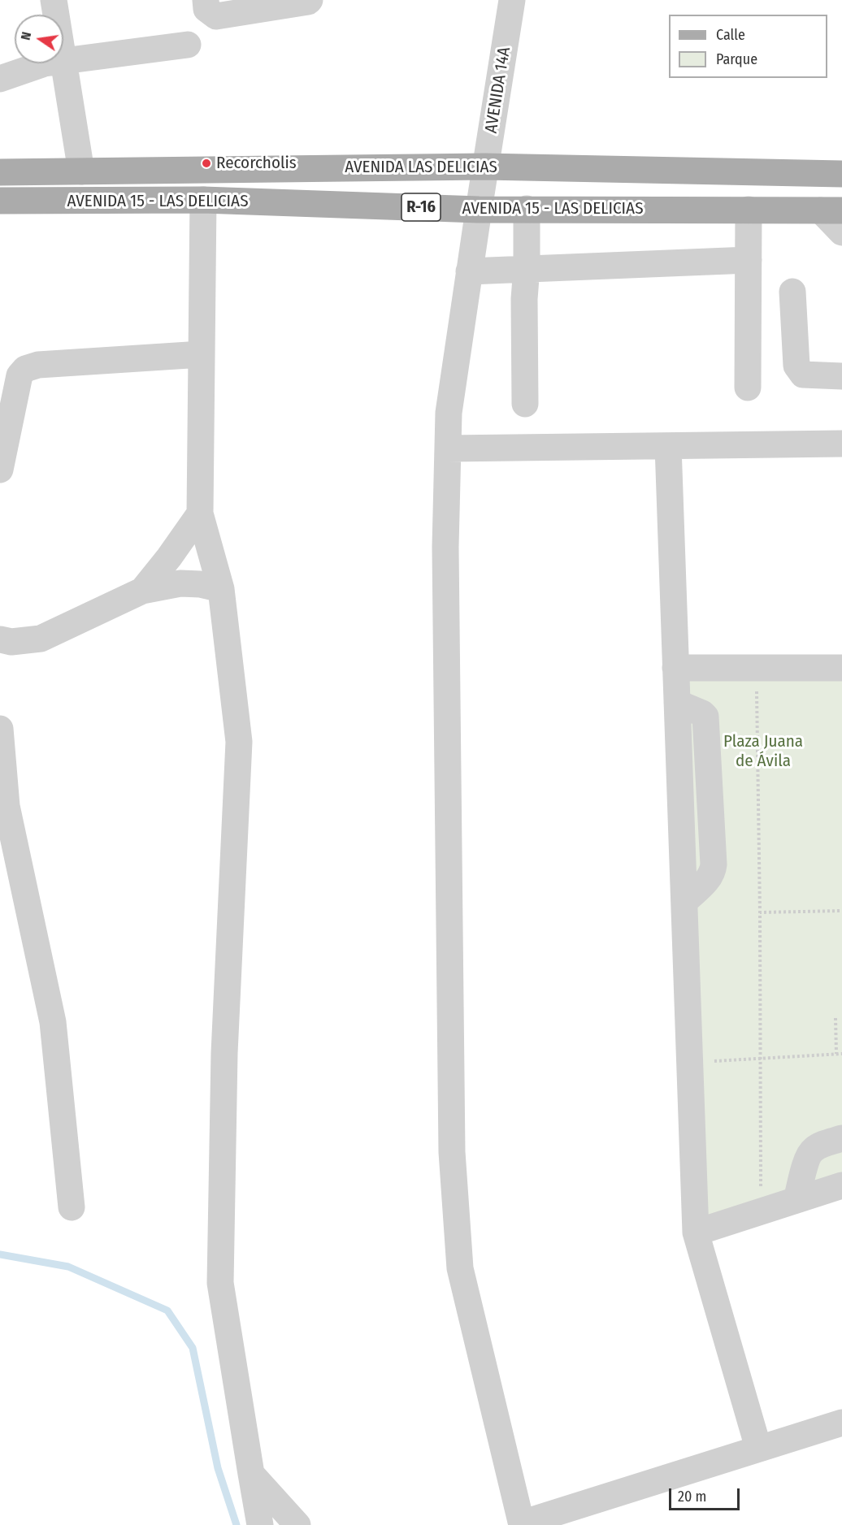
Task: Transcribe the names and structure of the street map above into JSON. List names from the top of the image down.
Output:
{
  "streets": {
    "main road": ["AVENIDA LAS DELICIAS", "AVENIDA 15 - LAS DELICIAS", "R-16"],
    "street": ["AVENIDA 14A"]
  },
  "crossings": [
    ["AVENIDA 14A", "AVENIDA LAS DELICIAS"],
    ["AVENIDA 14A", "AVENIDA 15 - LAS DELICIAS"]
  ],
  "parks": ["Plaza Juana de Ávila"],
  "places": ["Recorcholis"],
  "legend": ["Calle", "Parque"],
  "scale_bar": "20 m",
  "north": "left"
}
